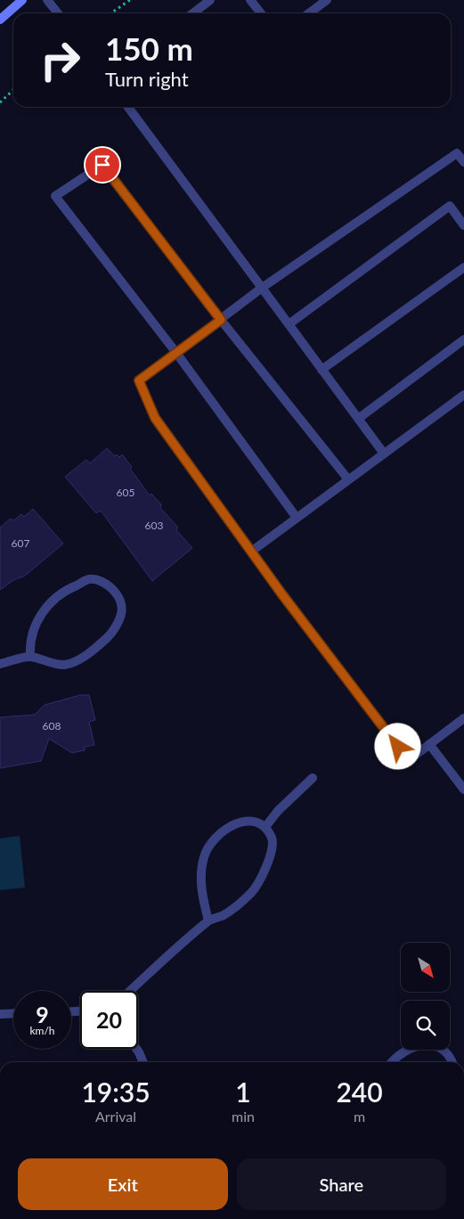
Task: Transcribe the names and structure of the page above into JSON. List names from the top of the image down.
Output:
{
  "house_numbers": [
    "605",
    "603",
    "607",
    "608"
  ],
  "north": "bottom right",
  "page": {
    "turn": ["150 m", "Turn right"],
    "speed": "9 km/h",
    "limit": "20",
    "eta": [
      "19:35",
      "Arrival",
      "1",
      "min",
      "240",
      "m"
    ],
    "buttons": ["Exit", "Share"]
  }
}
